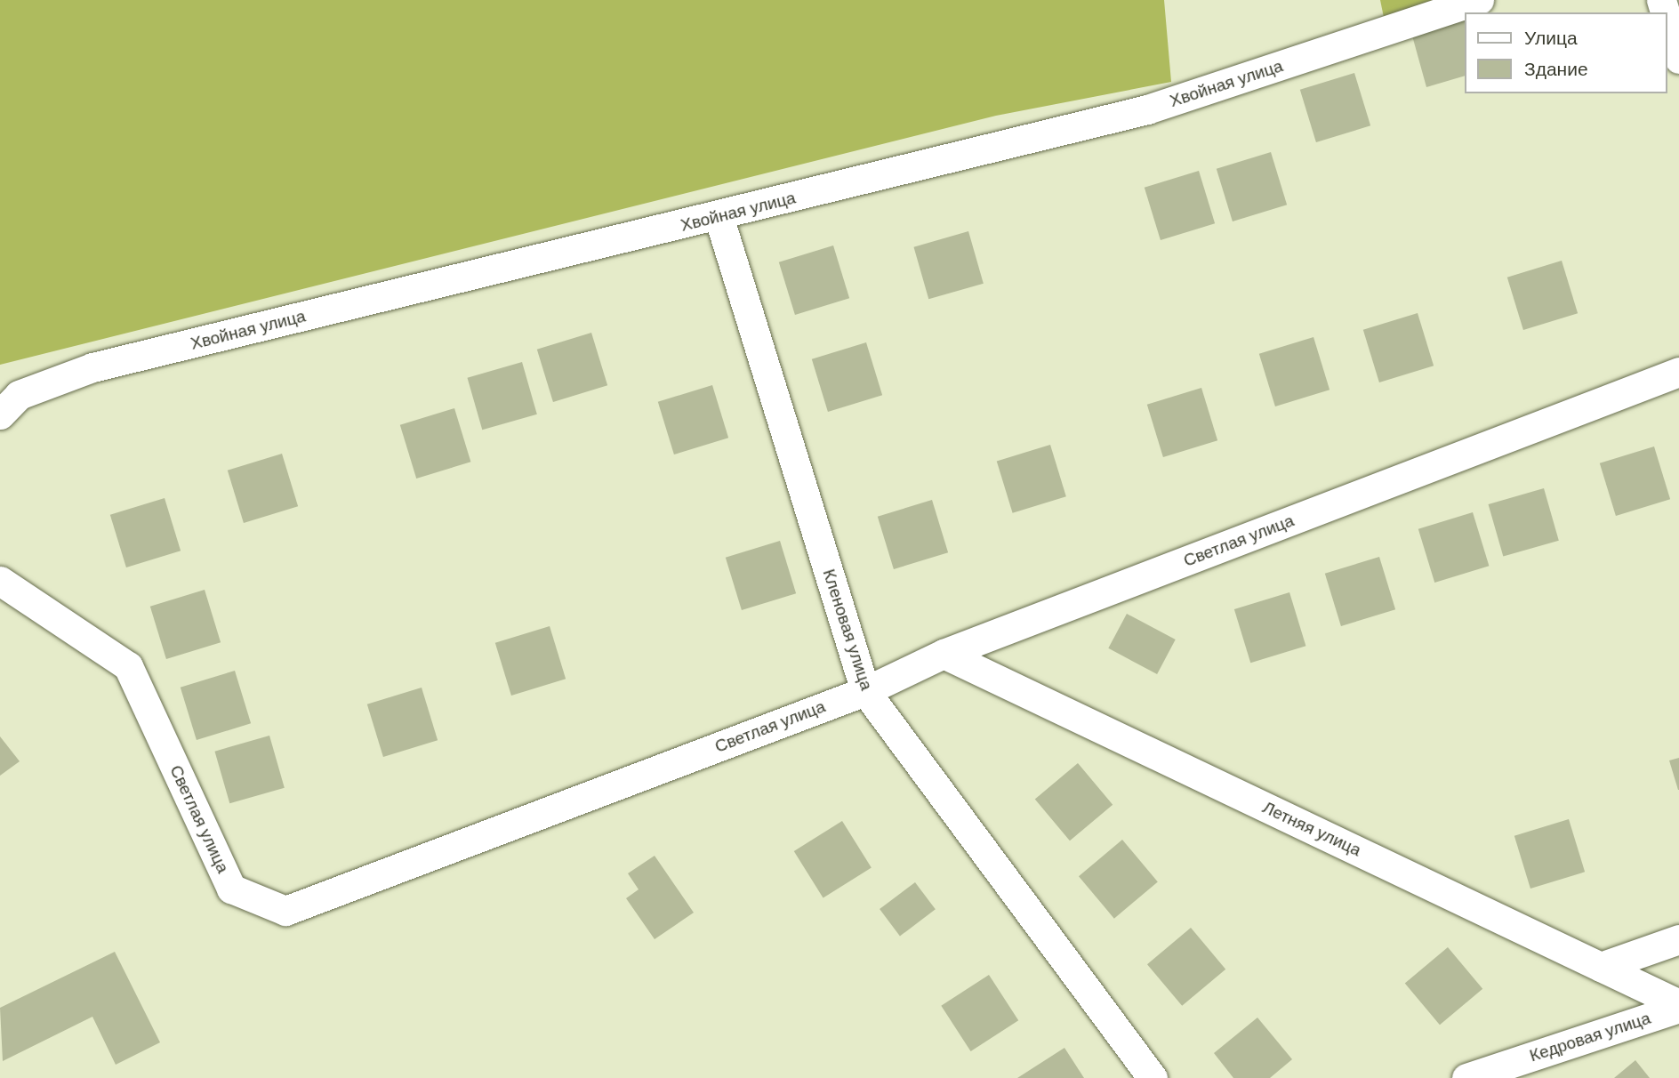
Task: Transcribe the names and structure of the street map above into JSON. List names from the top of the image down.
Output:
{
  "streets": {
    "street": [
      "Хвойная улица",
      "Светлая улица",
      "Кленовая улица",
      "Летняя улица",
      "Кедровая улица"
    ]
  },
  "crossings": [
    ["Хвойная улица", "Кленовая улица"],
    ["Светлая улица", "Кленовая улица"],
    ["Светлая улица", "Летняя улица"],
    ["Летняя улица", "Кедровая улица"]
  ],
  "legend": ["Улица", "Здание"]
}
